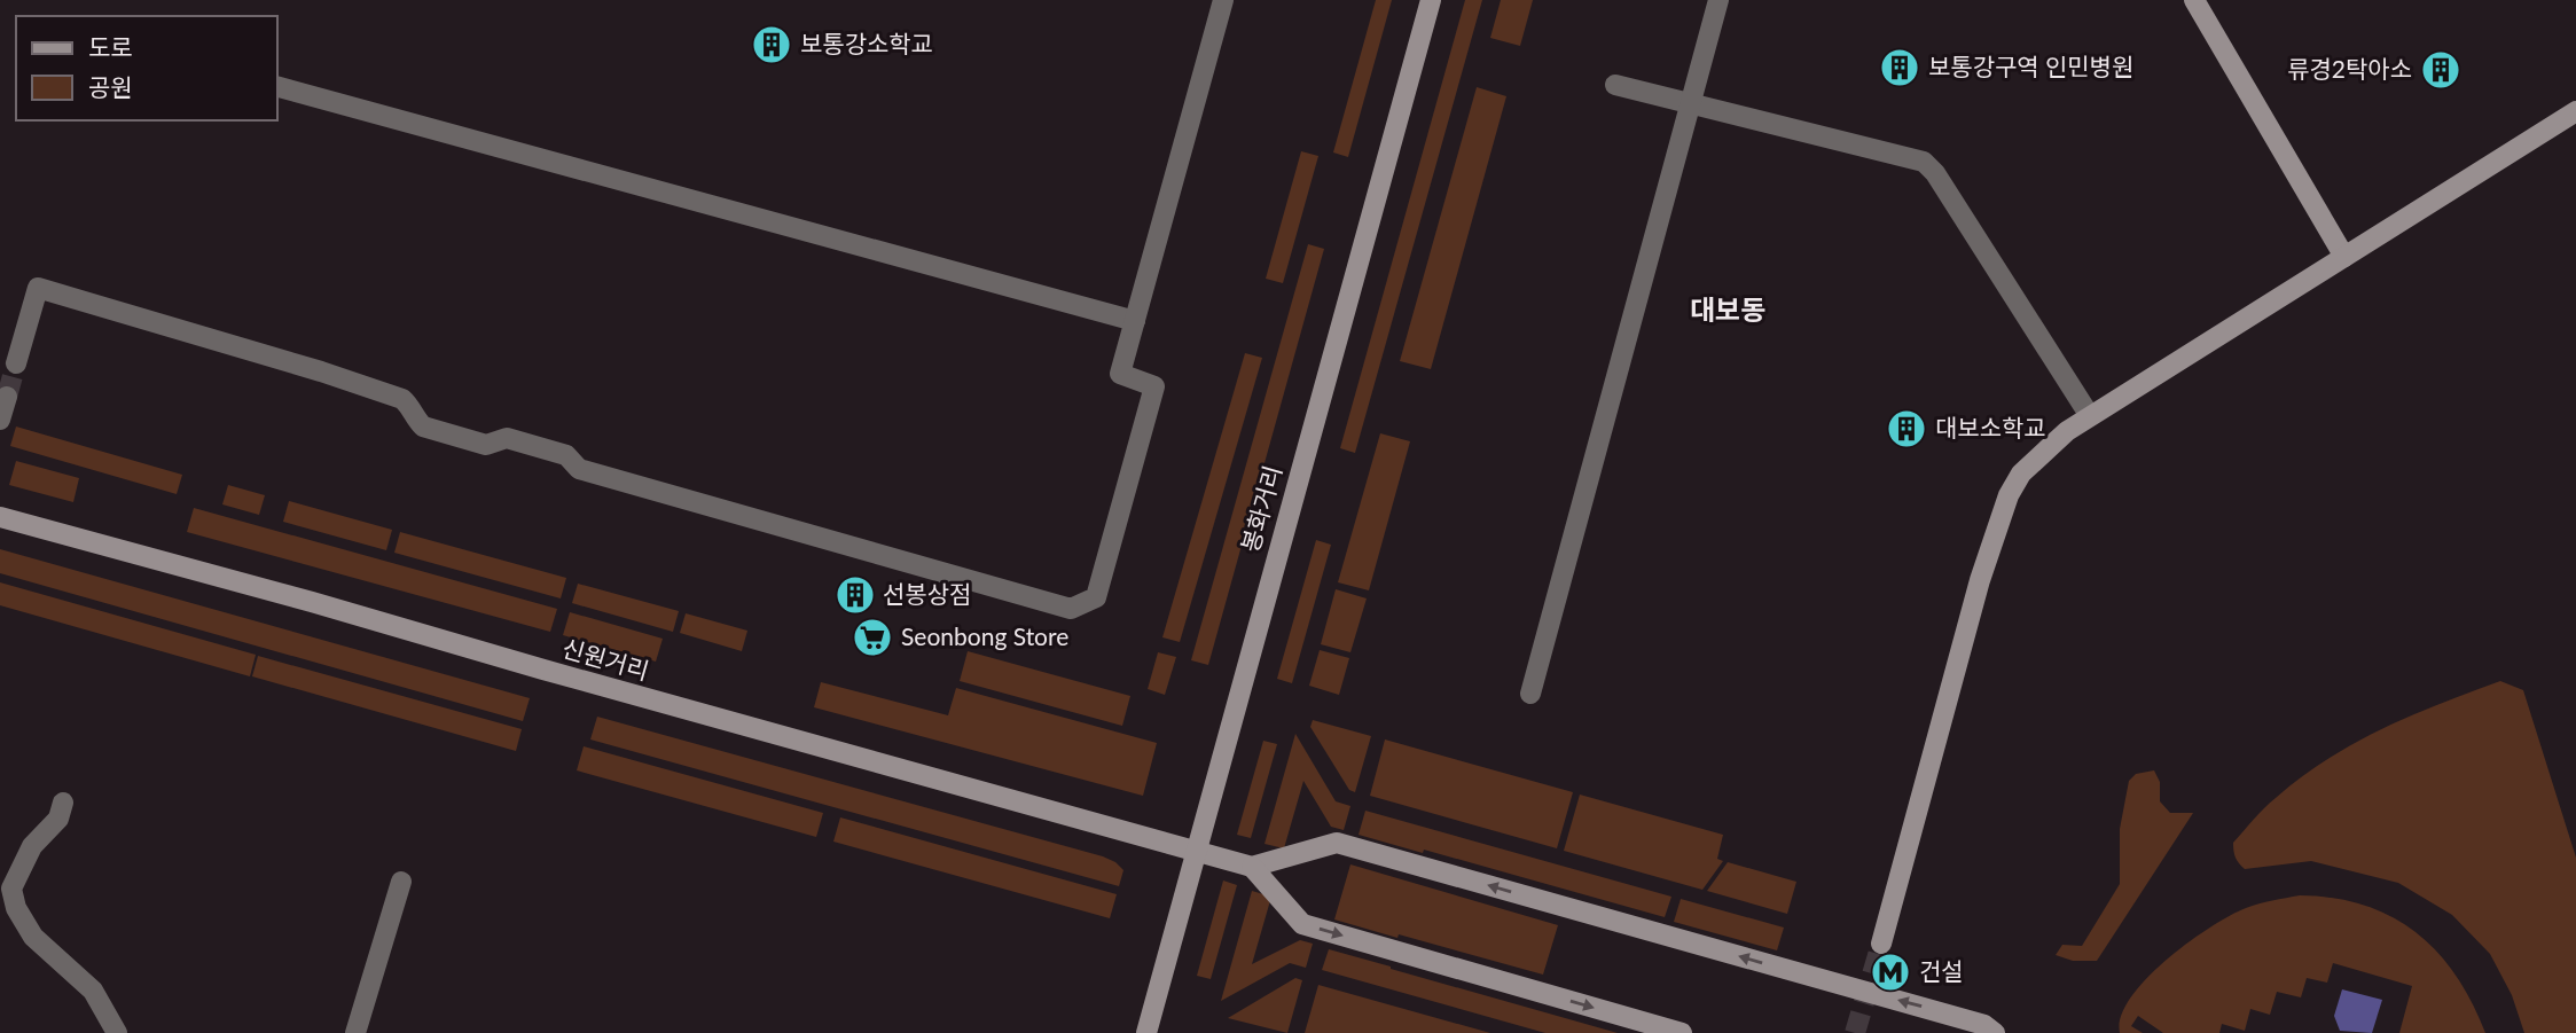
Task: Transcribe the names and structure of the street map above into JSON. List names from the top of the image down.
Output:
{
  "streets": {
    "street": ["봉화거리", "신원거리"]
  },
  "crossings": [
    ["봉화거리", "신원거리"]
  ],
  "districts": ["대보동"],
  "places": {
    "building": [
      "보통강소학교",
      "보통강구역 인민병원",
      "류경2탁아소",
      "대보소학교",
      "선봉상점"
    ],
    "supermarket": ["Seonbong Store"],
    "metro station": ["건설"]
  },
  "legend": ["도로", "공원"]
}
